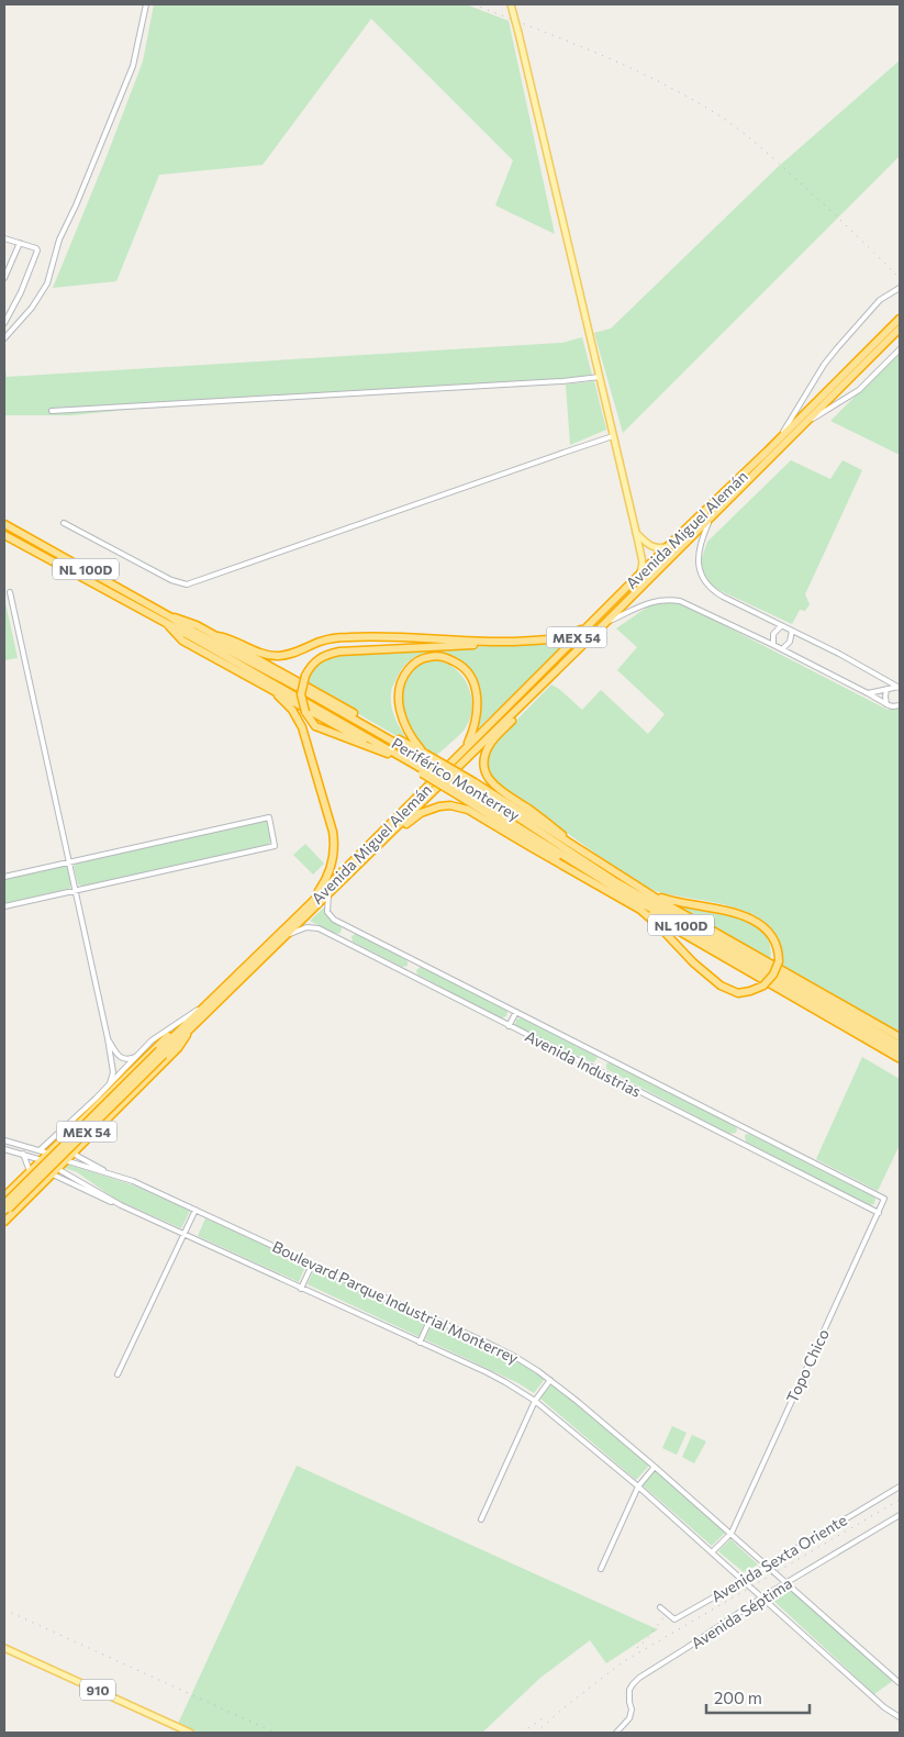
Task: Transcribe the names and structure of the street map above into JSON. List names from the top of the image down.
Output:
{
  "streets": {
    "highway": [
      "Avenida Miguel Alemán",
      "NL 100D",
      "MEX 54",
      "Periférico Monterrey"
    ],
    "main road": ["910"],
    "street": [
      "Avenida Industrias",
      "Boulevard Parque Industrial Monterrey",
      "Topo Chico",
      "Avenida Sexta Oriente",
      "Avenida Séptima"
    ]
  },
  "crossings": [
    ["Avenida Miguel Alemán", "Avenida Industrias"],
    ["Avenida Industrias", "Topo Chico"],
    ["Boulevard Parque Industrial Monterrey", "Topo Chico"],
    ["Boulevard Parque Industrial Monterrey", "Avenida Sexta Oriente"],
    ["Boulevard Parque Industrial Monterrey", "Avenida Séptima"]
  ],
  "scale_bar": "200 m"
}
